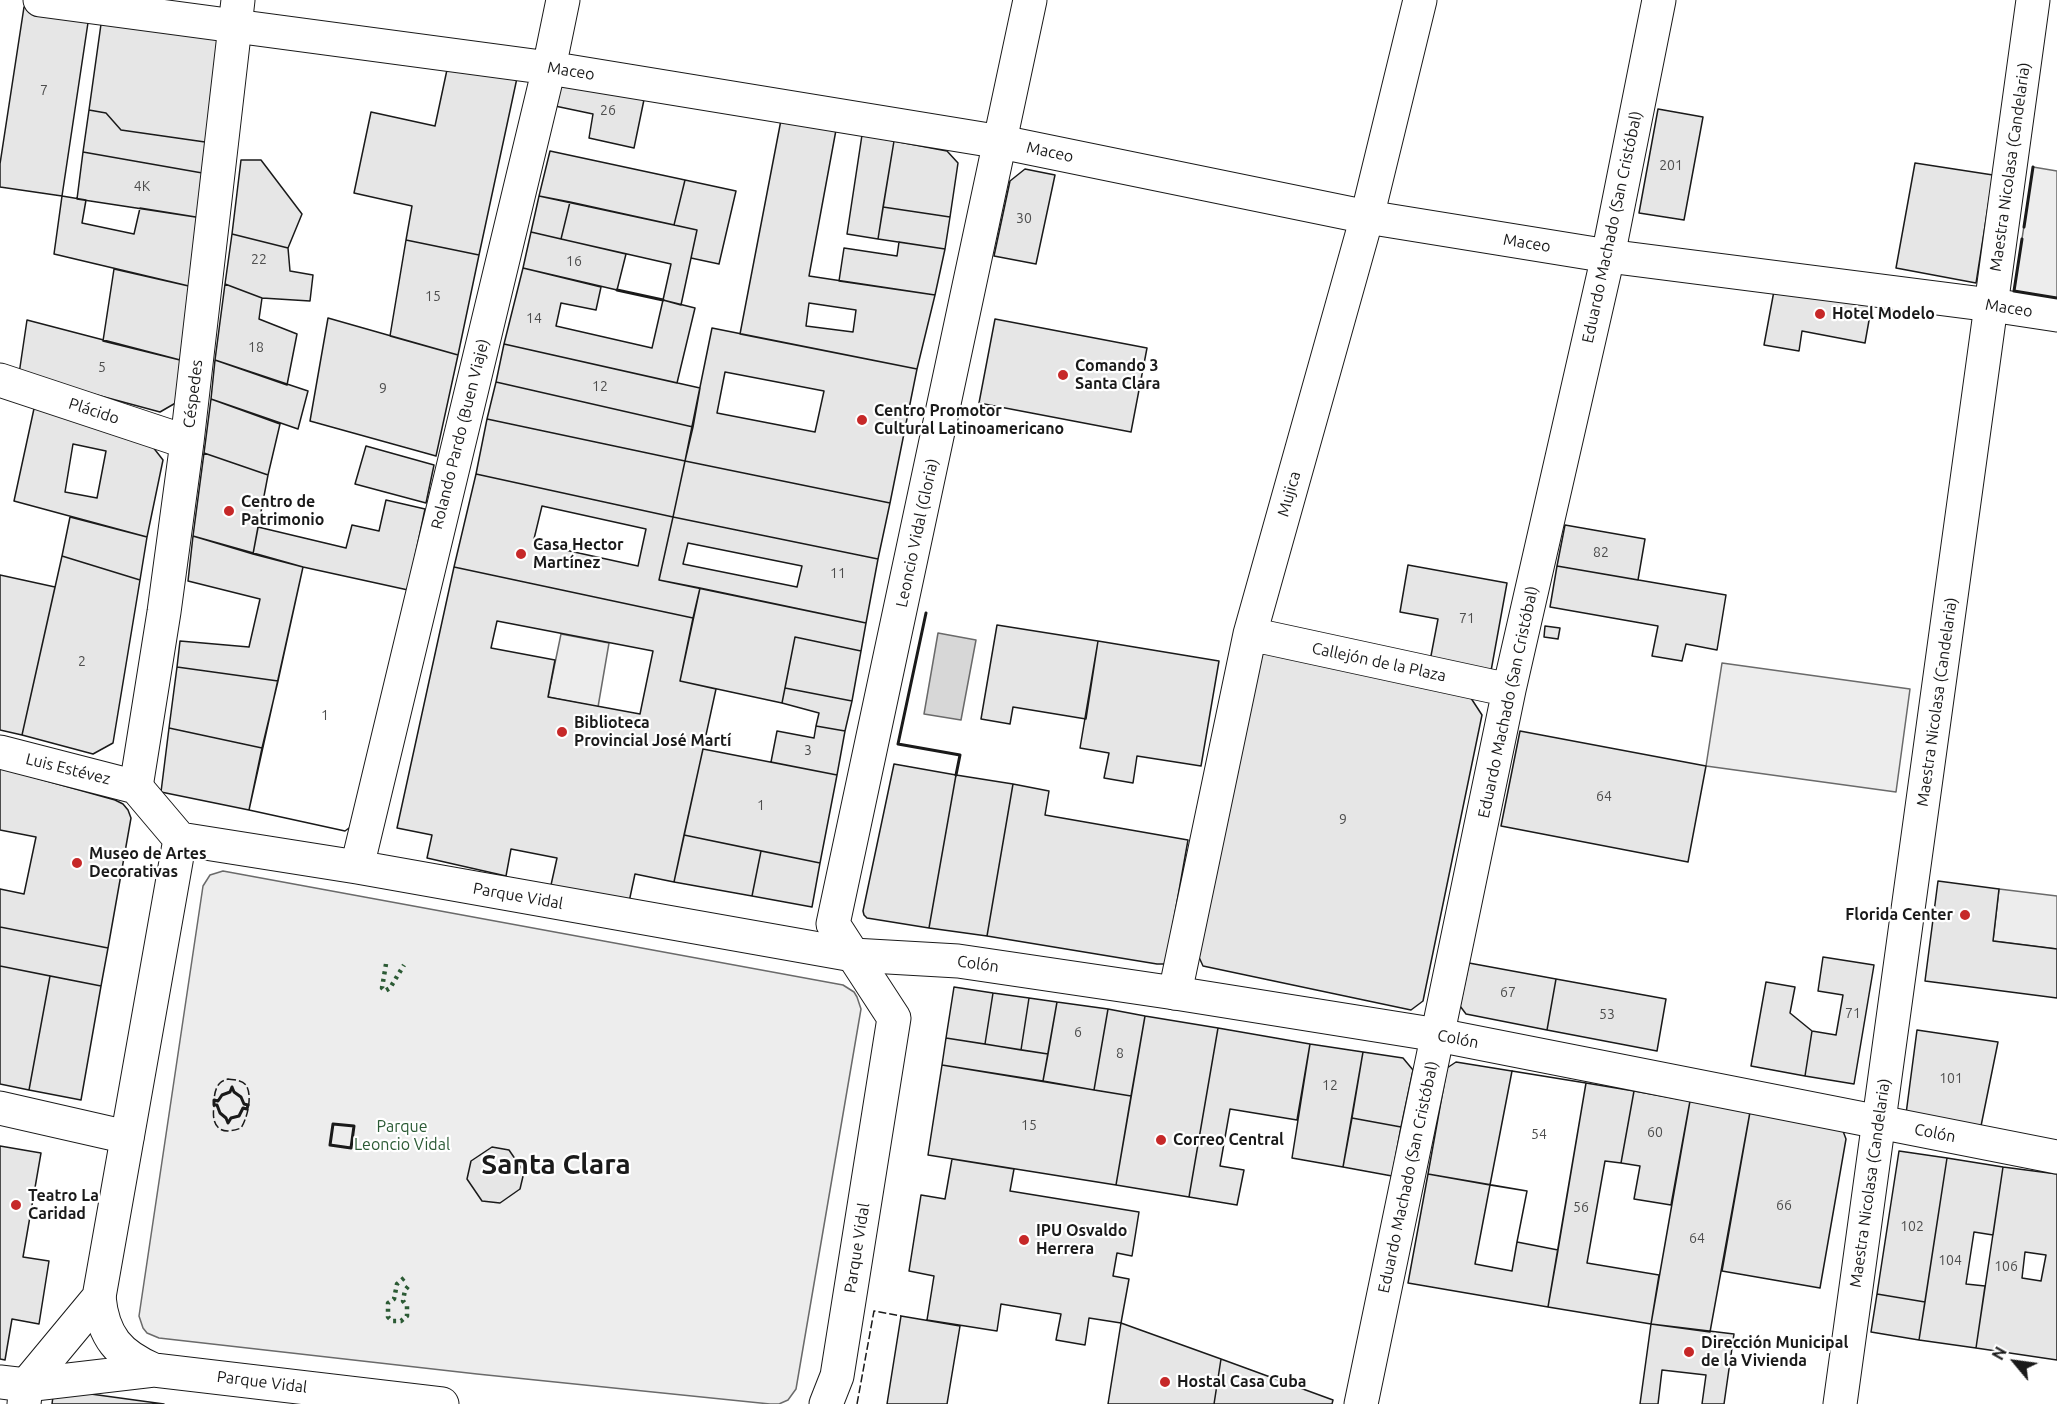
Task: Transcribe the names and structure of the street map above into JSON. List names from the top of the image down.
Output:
{
  "streets": {
    "street": [
      "Maceo",
      "Maestra Nicolasa (Candelaria)",
      "Eduardo Machado (San Cristóbal)",
      "Céspedes",
      "Plácido",
      "Rolando Pardo (Buen Viaje)",
      "Mujica",
      "Leoncio Vidal (Gloria)",
      "Callejón de la Plaza",
      "Luis Estévez",
      "Parque Vidal",
      "Colón"
    ]
  },
  "crossings": [
    ["Maceo", "Maestra Nicolasa (Candelaria)"],
    ["Maceo", "Eduardo Machado (San Cristóbal)"],
    ["Maceo", "Céspedes"],
    ["Maceo", "Rolando Pardo (Buen Viaje)"],
    ["Maceo", "Mujica"],
    ["Maceo", "Leoncio Vidal (Gloria)"],
    ["Maestra Nicolasa (Candelaria)", "Colón"],
    ["Eduardo Machado (San Cristóbal)", "Callejón de la Plaza"],
    ["Eduardo Machado (San Cristóbal)", "Colón"],
    ["Céspedes", "Plácido"],
    ["Céspedes", "Luis Estévez"],
    ["Rolando Pardo (Buen Viaje)", "Parque Vidal"],
    ["Mujica", "Callejón de la Plaza"],
    ["Mujica", "Colón"],
    ["Leoncio Vidal (Gloria)", "Parque Vidal"],
    ["Leoncio Vidal (Gloria)", "Colón"],
    ["Parque Vidal", "Colón"]
  ],
  "districts": ["Santa Clara"],
  "parks": ["Parque Leoncio Vidal"],
  "places": [
    "Hotel Modelo",
    "Comando 3 Santa Clara",
    "Centro Promotor Cultural Latinoamericano",
    "Centro de Patrimonio",
    "Casa Hector Martínez",
    "Biblioteca Provincial José Martí",
    "Museo de Artes Decorativas",
    "Florida Center",
    "Correo Central",
    "Teatro La Caridad",
    "IPU Osvaldo Herrera",
    "Dirección Municipal de la Vivienda",
    "Hostal Casa Cuba"
  ],
  "house_numbers": [
    "7",
    "26",
    "201",
    "4K",
    "30",
    "22",
    "16",
    "15",
    "14",
    "18",
    "5",
    "12",
    "9",
    "82",
    "11",
    "71",
    "2",
    "1",
    "3",
    "64",
    "1",
    "9",
    "67",
    "71",
    "53",
    "6",
    "8",
    "101",
    "12",
    "15",
    "60",
    "54",
    "66",
    "56",
    "102",
    "64",
    "104",
    "106"
  ],
  "north": "top left"
}
